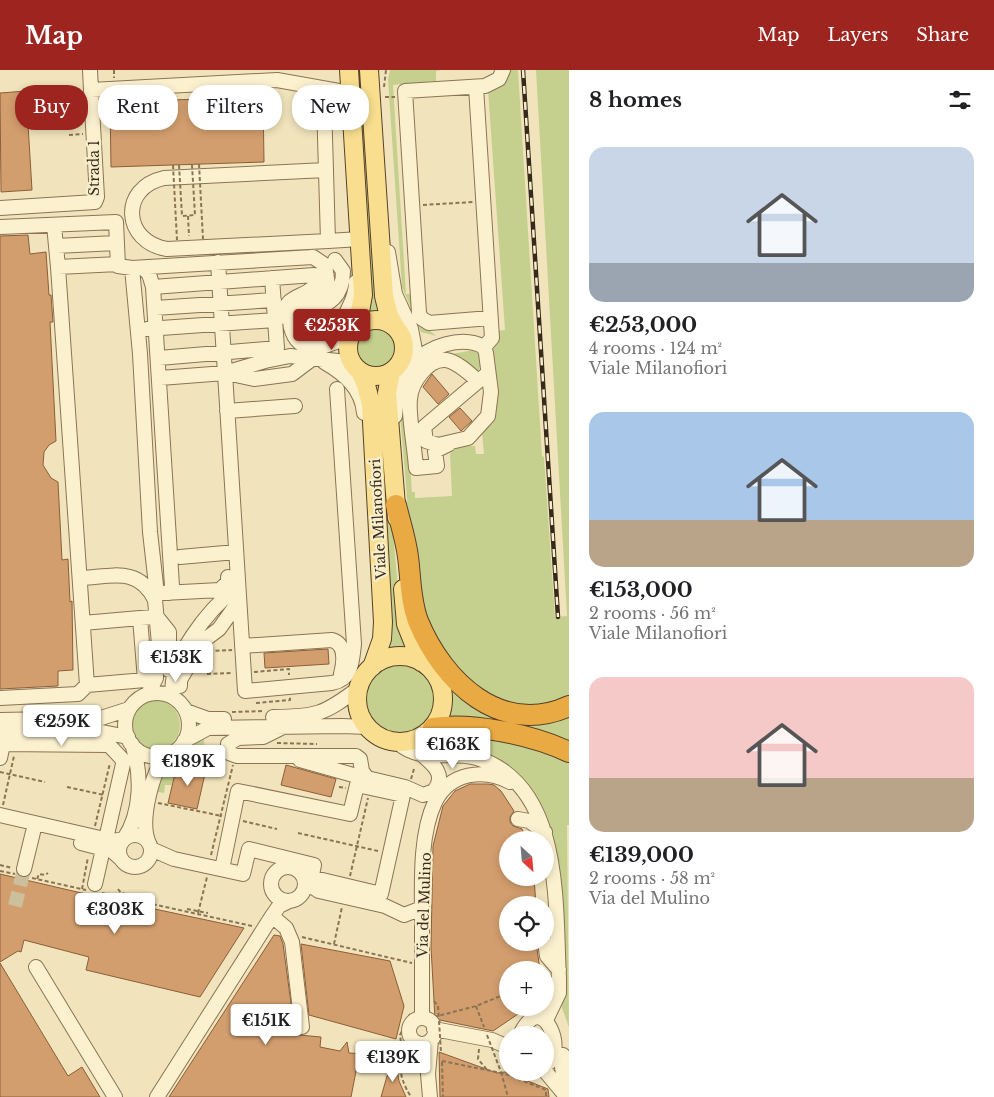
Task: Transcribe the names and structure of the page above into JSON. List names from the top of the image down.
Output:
{
  "streets": {
    "main road": ["Viale Milanofiori"],
    "street": ["Strada 1", "Via del Mulino"]
  },
  "north": "bottom right",
  "page": {
    "header": "Map",
    "nav": ["Map", "Layers", "Share"],
    "heading": "8 homes",
    "chip": [
      "Buy",
      "Rent",
      "Filters",
      "New"
    ],
    "list": [
      {
        "name": "€253,000",
        "note": "4 rooms · 124 m² · Viale Milanofiori"
      },
      {
        "name": "€153,000",
        "note": "2 rooms · 56 m² · Viale Milanofiori"
      },
      {
        "name": "€139,000",
        "note": "2 rooms · 58 m² · Via del Mulino"
      }
    ],
    "price": [
      "€253K",
      "€153K",
      "€259K",
      "€163K",
      "€189K",
      "€303K",
      "€151K",
      "€139K"
    ],
    "map_buttons": ["+", "−"]
  }
}
